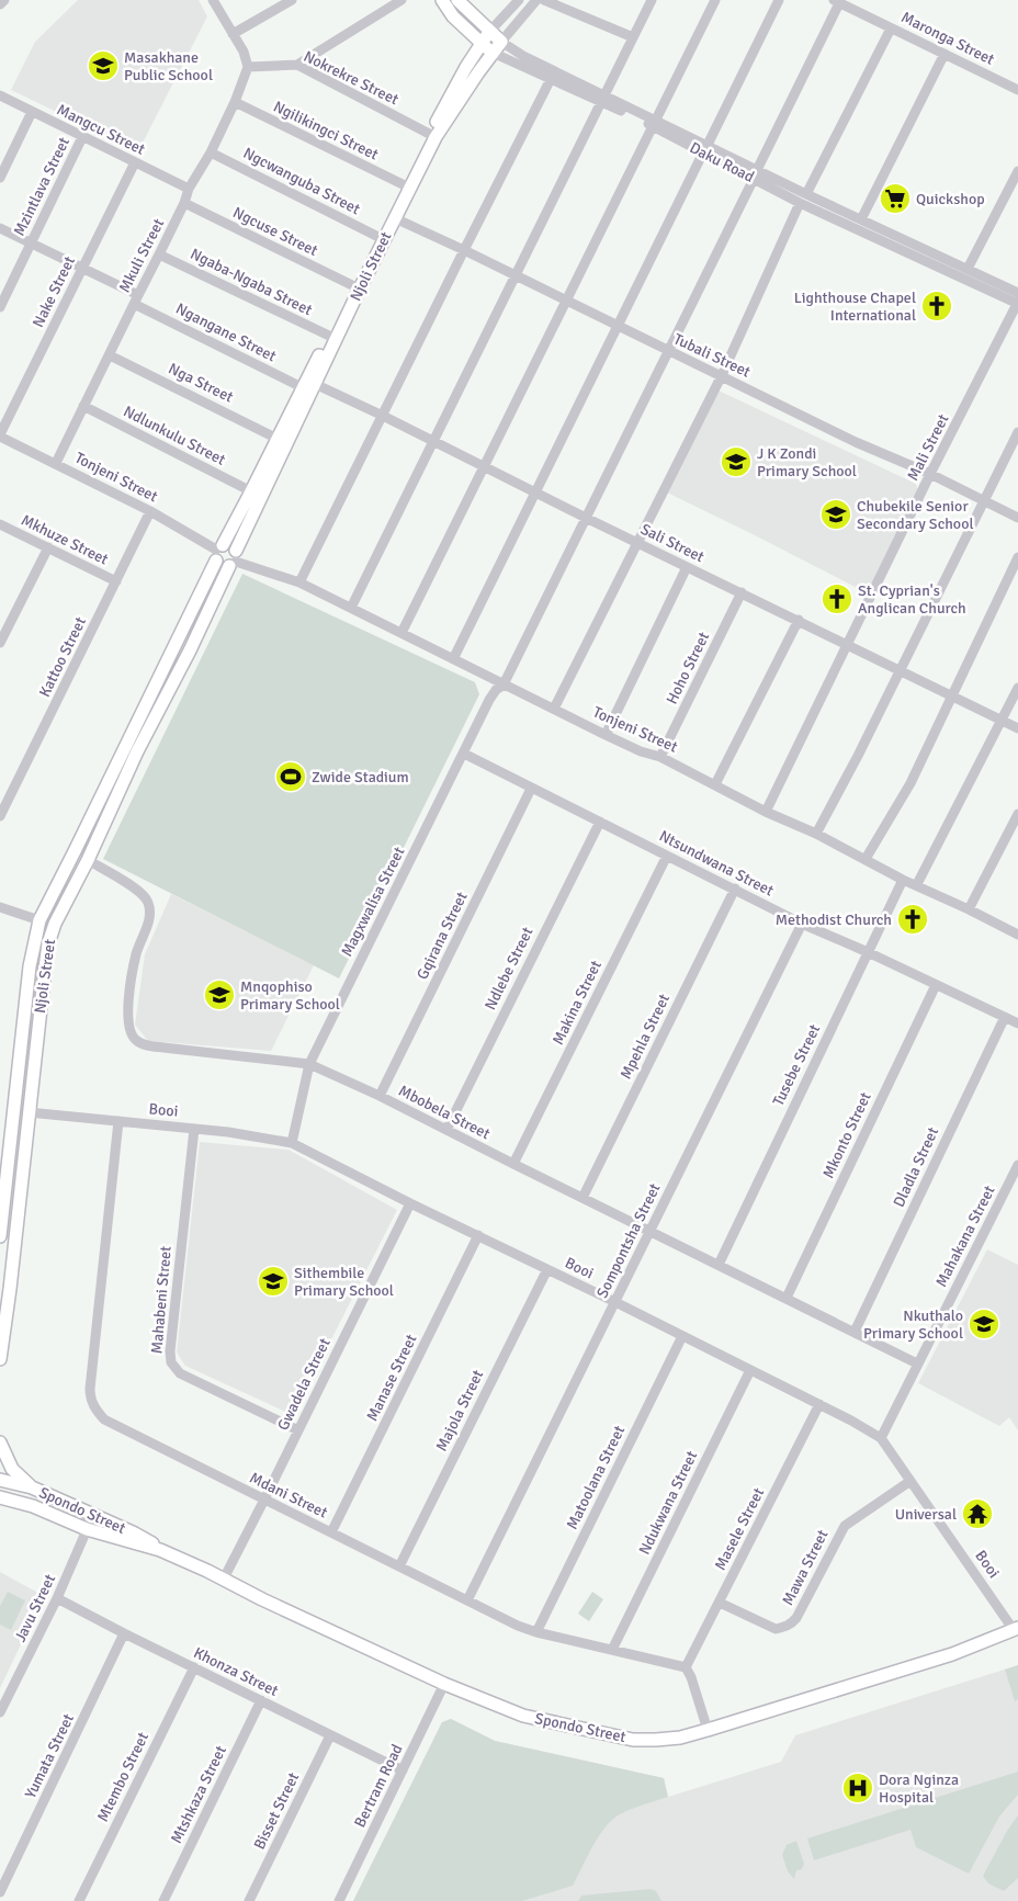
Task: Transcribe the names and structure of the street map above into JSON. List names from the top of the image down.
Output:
{
  "streets": {
    "main road": ["Daku Road", "Njoli Street", "Spondo Street"],
    "street": [
      "Maronga Street",
      "Nokrekre Street",
      "Mangcu Street",
      "Ngilikingci Street",
      "Ngcwanguba Street",
      "Mzintlava Street",
      "Ngcuse Street",
      "Mkuli Street",
      "Ngaba-Ngaba Street",
      "Nake Street",
      "Ngangane Street",
      "Tubali Street",
      "Nga Street",
      "Ndlunkulu Street",
      "Mali Street",
      "Tonjeni Street",
      "Mkhuze Street",
      "Sali Street",
      "Kattoo Street",
      "Hoho Street",
      "Ntsundwana Street",
      "Magxwalisa Street",
      "Gqirana Street",
      "Ndlebe Street",
      "Makina Street",
      "Mpehla Street",
      "Tusebe Street",
      "Booi",
      "Mbobela Street",
      "Mkonto Street",
      "Dladla Street",
      "Mahakana Street",
      "Sompontsha Street",
      "Mahabeni Street",
      "Manase Street",
      "Gwadela Street",
      "Majola Street",
      "Matoolana Street",
      "Mdani Street",
      "Ndukwana Street",
      "Masele Street",
      "Mawa Street",
      "Javu Street",
      "Khonza Street",
      "Yumata Street",
      "Mtembo Street",
      "Bertram Road",
      "Mtshkaza Street",
      "Bisset Street"
    ]
  },
  "crossings": [
    ["Maronga Street", "Magxwalisa Street"],
    ["Nokrekre Street", "Mkuli Street"],
    ["Nokrekre Street", "Njoli Street"],
    ["Mangcu Street", "Mzintlava Street"],
    ["Mangcu Street", "Mkuli Street"],
    ["Mangcu Street", "Nake Street"],
    ["Ngilikingci Street", "Mkuli Street"],
    ["Ngilikingci Street", "Njoli Street"],
    ["Daku Road", "Njoli Street"],
    ["Daku Road", "Mali Street"],
    ["Daku Road", "Magxwalisa Street"],
    ["Ngcwanguba Street", "Mkuli Street"],
    ["Ngcwanguba Street", "Njoli Street"],
    ["Mzintlava Street", "Ngangane Street"],
    ["Ngcuse Street", "Mkuli Street"],
    ["Ngcuse Street", "Njoli Street"],
    ["Mkuli Street", "Ngaba-Ngaba Street"],
    ["Mkuli Street", "Ngangane Street"],
    ["Mkuli Street", "Nga Street"],
    ["Mkuli Street", "Ndlunkulu Street"],
    ["Mkuli Street", "Tonjeni Street"],
    ["Njoli Street", "Ngaba-Ngaba Street"],
    ["Njoli Street", "Ngangane Street"],
    ["Njoli Street", "Tubali Street"],
    ["Njoli Street", "Nga Street"],
    ["Njoli Street", "Ndlunkulu Street"],
    ["Njoli Street", "Tonjeni Street"],
    ["Njoli Street", "Sali Street"],
    ["Njoli Street", "Booi"],
    ["Njoli Street", "Mbobela Street"],
    ["Nake Street", "Ngangane Street"],
    ["Nake Street", "Tonjeni Street"],
    ["Ngangane Street", "Sali Street"],
    ["Tubali Street", "Mali Street"],
    ["Tubali Street", "Magxwalisa Street"],
    ["Mali Street", "Tonjeni Street"],
    ["Mali Street", "Sali Street"],
    ["Tonjeni Street", "Kattoo Street"],
    ["Tonjeni Street", "Hoho Street"],
    ["Tonjeni Street", "Magxwalisa Street"],
    ["Tonjeni Street", "Tusebe Street"],
    ["Mkhuze Street", "Kattoo Street"],
    ["Sali Street", "Hoho Street"],
    ["Sali Street", "Magxwalisa Street"],
    ["Ntsundwana Street", "Magxwalisa Street"],
    ["Ntsundwana Street", "Gqirana Street"],
    ["Ntsundwana Street", "Ndlebe Street"],
    ["Ntsundwana Street", "Makina Street"],
    ["Ntsundwana Street", "Mpehla Street"],
    ["Ntsundwana Street", "Tusebe Street"],
    ["Ntsundwana Street", "Mkonto Street"],
    ["Ntsundwana Street", "Dladla Street"],
    ["Ntsundwana Street", "Sompontsha Street"],
    ["Magxwalisa Street", "Booi"],
    ["Magxwalisa Street", "Mbobela Street"],
    ["Gqirana Street", "Mbobela Street"],
    ["Ndlebe Street", "Mbobela Street"],
    ["Makina Street", "Mbobela Street"],
    ["Mpehla Street", "Mbobela Street"],
    ["Tusebe Street", "Mbobela Street"],
    ["Booi", "Mahakana Street"],
    ["Booi", "Sompontsha Street"],
    ["Booi", "Mahabeni Street"],
    ["Booi", "Manase Street"],
    ["Booi", "Gwadela Street"],
    ["Booi", "Majola Street"],
    ["Booi", "Matoolana Street"],
    ["Booi", "Mdani Street"],
    ["Booi", "Ndukwana Street"],
    ["Booi", "Spondo Street"],
    ["Booi", "Masele Street"],
    ["Booi", "Mawa Street"],
    ["Mbobela Street", "Mkonto Street"],
    ["Mbobela Street", "Dladla Street"],
    ["Mbobela Street", "Mahakana Street"],
    ["Mbobela Street", "Sompontsha Street"],
    ["Sompontsha Street", "Mdani Street"],
    ["Mahabeni Street", "Gwadela Street"],
    ["Manase Street", "Mdani Street"],
    ["Gwadela Street", "Mdani Street"],
    ["Gwadela Street", "Spondo Street"],
    ["Majola Street", "Mdani Street"],
    ["Matoolana Street", "Mdani Street"],
    ["Mdani Street", "Ndukwana Street"],
    ["Mdani Street", "Masele Street"],
    ["Spondo Street", "Javu Street"],
    ["Spondo Street", "Bertram Road"],
    ["Masele Street", "Mawa Street"],
    ["Javu Street", "Khonza Street"],
    ["Khonza Street", "Yumata Street"],
    ["Khonza Street", "Mtembo Street"],
    ["Khonza Street", "Bertram Road"],
    ["Khonza Street", "Mtshkaza Street"],
    ["Khonza Street", "Bisset Street"]
  ],
  "places": {
    "school or university": [
      "Masakhane Public School",
      "J K Zondi Primary School",
      "Chubekile Senior Secondary School",
      "Mnqophiso Primary School",
      "Sithembile Primary School",
      "Nkuthalo Primary School"
    ],
    "supermarket": ["Quickshop"],
    "church": ["Lighthouse Chapel International", "St. Cyprian's Anglican Church", "Methodist Church"],
    "sports": ["Zwide Stadium"],
    "temple": ["Universal"],
    "hospital": ["Dora Nginza Hospital"]
  }
}
